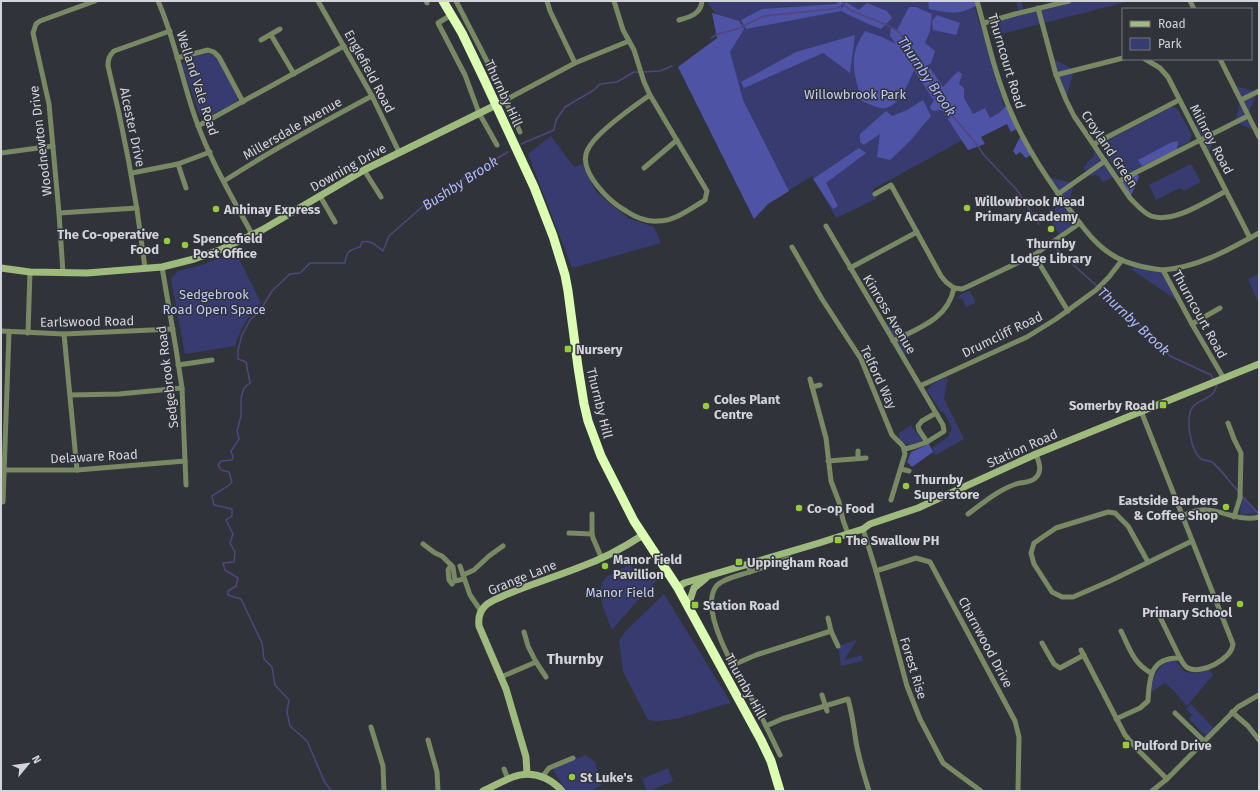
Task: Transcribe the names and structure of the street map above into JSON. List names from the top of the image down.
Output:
{
  "streets": {
    "highway": ["Thurnby Hill"],
    "street": [
      "Thurncourt Road",
      "Englefield Road",
      "Welland Vale Road",
      "Alcester Drive",
      "Millersdale Avenue",
      "Milnroy Road",
      "Woodnewton Drive",
      "Croyland Green",
      "Downing Drive",
      "Kinross Avenue",
      "Earlswood Road",
      "Drumcliff Road",
      "Sedgebrook Road",
      "Telford Way",
      "Station Road",
      "Delaware Road",
      "Grange Lane",
      "Charnwood Drive",
      "Forest Rise"
    ]
  },
  "crossings": [
    ["Thurncourt Road", "Drumcliff Road"],
    ["Thurncourt Road", "Station Road"],
    ["Englefield Road", "Millersdale Avenue"],
    ["Englefield Road", "Downing Drive"],
    ["Welland Vale Road", "Alcester Drive"],
    ["Welland Vale Road", "Millersdale Avenue"],
    ["Welland Vale Road", "Downing Drive"],
    ["Thurnby Hill", "Downing Drive"],
    ["Thurnby Hill", "Station Road"],
    ["Thurnby Hill", "Grange Lane"],
    ["Alcester Drive", "Downing Drive"],
    ["Milnroy Road", "Croyland Green"],
    ["Woodnewton Drive", "Downing Drive"],
    ["Downing Drive", "Sedgebrook Road"],
    ["Kinross Avenue", "Drumcliff Road"],
    ["Kinross Avenue", "Telford Way"],
    ["Earlswood Road", "Sedgebrook Road"],
    ["Sedgebrook Road", "Delaware Road"],
    ["Station Road", "Forest Rise"],
    ["Charnwood Drive", "Forest Rise"]
  ],
  "districts": ["Thurnby"],
  "water": ["Thurnby Brook", "Bushby Brook"],
  "parks": ["Willowbrook Park", "Sedgebrook Road Open Space", "Manor Field"],
  "places": {
    "other": [
      "Willowbrook Mead Primary Academy",
      "Anhinay Express",
      "Thurnby Lodge Library",
      "The Co-operative Food",
      "Spencefield Post Office",
      "Coles Plant Centre",
      "Thurnby Superstore",
      "Eastside Barbers & Coffee Shop",
      "Co-op Food",
      "Manor Field Pavillion",
      "Fernvale Primary School",
      "St Luke's"
    ],
    "transit": [
      "Nursery",
      "Somerby Road",
      "The Swallow PH",
      "Uppingham Road",
      "Station Road",
      "Pulford Drive"
    ]
  },
  "legend": ["Road", "Park"],
  "north": "top right"
}
